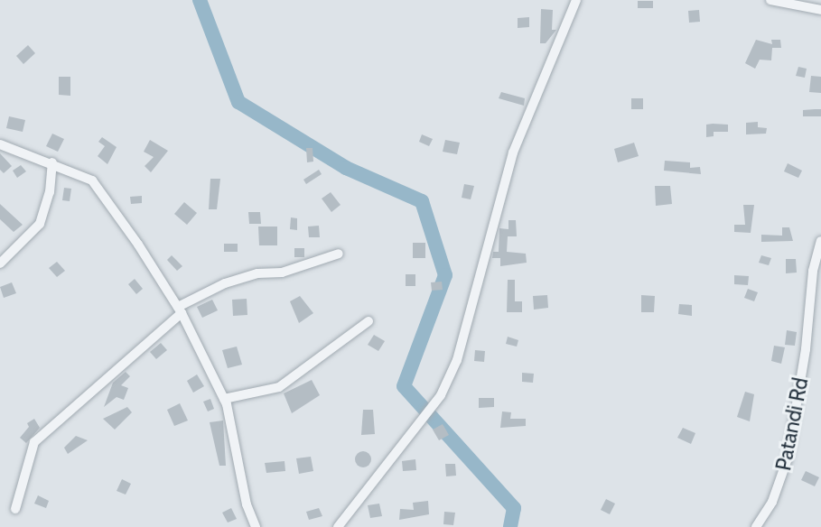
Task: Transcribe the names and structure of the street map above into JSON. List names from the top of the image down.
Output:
{
  "streets": {
    "street": ["Patandi Rd"]
  }
}
